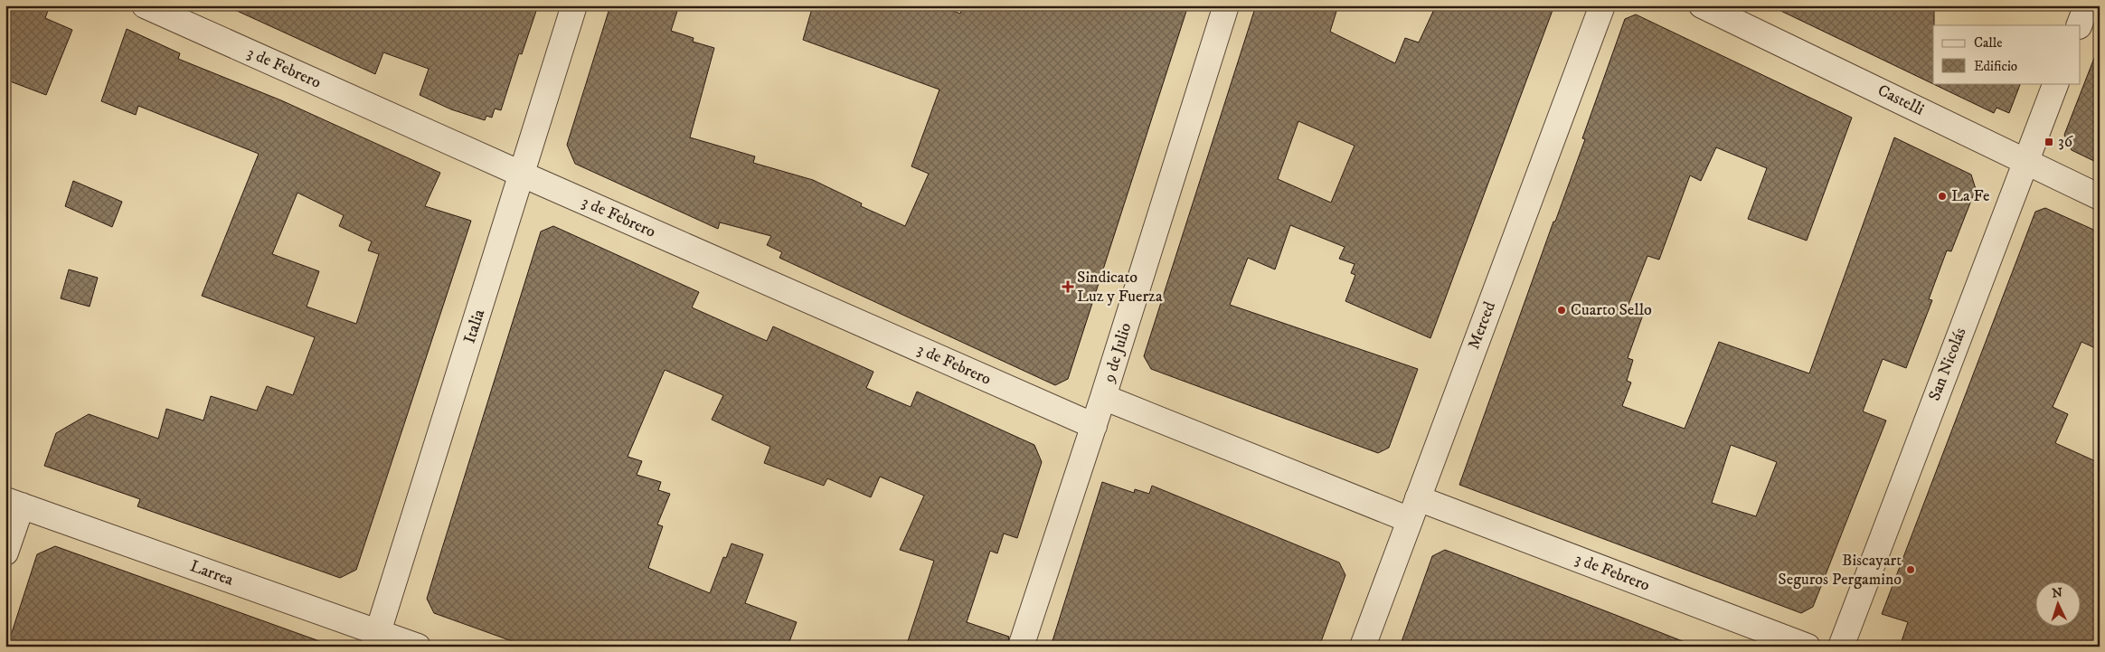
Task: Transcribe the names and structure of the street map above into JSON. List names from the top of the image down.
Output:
{
  "streets": {
    "street": [
      "3 de Febrero",
      "Castelli",
      "Merced",
      "Italia",
      "9 de Julio",
      "San Nicolás",
      "Larrea"
    ]
  },
  "crossings": [
    ["3 de Febrero", "Merced"],
    ["3 de Febrero", "Italia"],
    ["3 de Febrero", "9 de Julio"],
    ["Castelli", "San Nicolás"],
    ["Italia", "Larrea"]
  ],
  "places": {
    "transit": ["36"],
    "other": ["La Fe", "Cuarto Sello", "Biscayart Seguros Pergamino"],
    "health": ["Sindicato Luz y Fuerza"]
  },
  "legend": ["Calle", "Edificio"],
  "north": "top"
}
